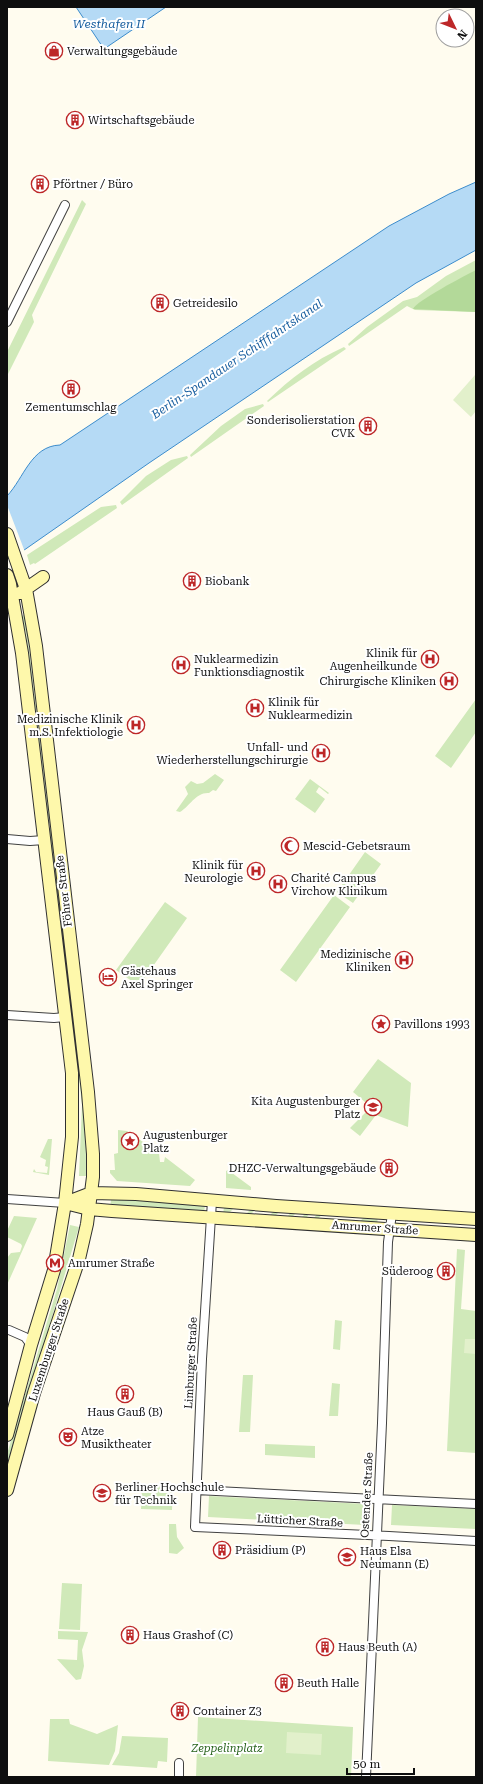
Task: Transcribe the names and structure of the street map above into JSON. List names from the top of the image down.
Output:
{
  "streets": {
    "main road": ["Föhrer Straße", "Amrumer Straße", "Luxemburger Straße"],
    "street": ["Limburger Straße", "Ostender Straße", "Lütticher Straße"]
  },
  "crossings": [
    ["Föhrer Straße", "Amrumer Straße"],
    ["Föhrer Straße", "Luxemburger Straße"],
    ["Amrumer Straße", "Luxemburger Straße"],
    ["Amrumer Straße", "Limburger Straße"],
    ["Amrumer Straße", "Ostender Straße"],
    ["Limburger Straße", "Lütticher Straße"],
    ["Ostender Straße", "Lütticher Straße"]
  ],
  "water": ["Westhafen II", "Berlin-Spandauer Schifffahrtskanal"],
  "parks": ["Zeppelinplatz"],
  "places": {
    "shop": ["Verwaltungsgebäude"],
    "building": [
      "Wirtschaftsgebäude",
      "Pförtner / Büro",
      "Getreidesilo",
      "Zementumschlag",
      "Sonderisolierstation CVK",
      "Biobank",
      "DHZC-Verwaltungsgebäude",
      "Süderoog",
      "Haus Gauß (B)",
      "Präsidium (P)",
      "Haus Grashof (C)",
      "Haus Beuth (A)",
      "Beuth Halle",
      "Container Z3"
    ],
    "hospital": [
      "Klinik für Augenheilkunde",
      "Nuklearmedizin Funktionsdiagnostik",
      "Chirurgische Kliniken",
      "Klinik für Nuklearmedizin",
      "Medizinische Klinik m.S. Infektiologie",
      "Unfall- und Wiederherstellungschirurgie",
      "Klinik für Neurologie",
      "Charité Campus Virchow Klinikum",
      "Medizinische Kliniken"
    ],
    "mosque": ["Mescid-Gebetsraum"],
    "hotel": ["Gästehaus Axel Springer"],
    "place": ["Pavillons 1993", "Augustenburger Platz"],
    "school or university": ["Kita Augustenburger Platz", "Berliner Hochschule für Technik", "Haus Elsa Neumann (E)"],
    "metro station": ["Amrumer Straße"],
    "theatre": ["Atze Musiktheater"]
  },
  "scale_bar": "50 m",
  "north": "bottom right"
}
